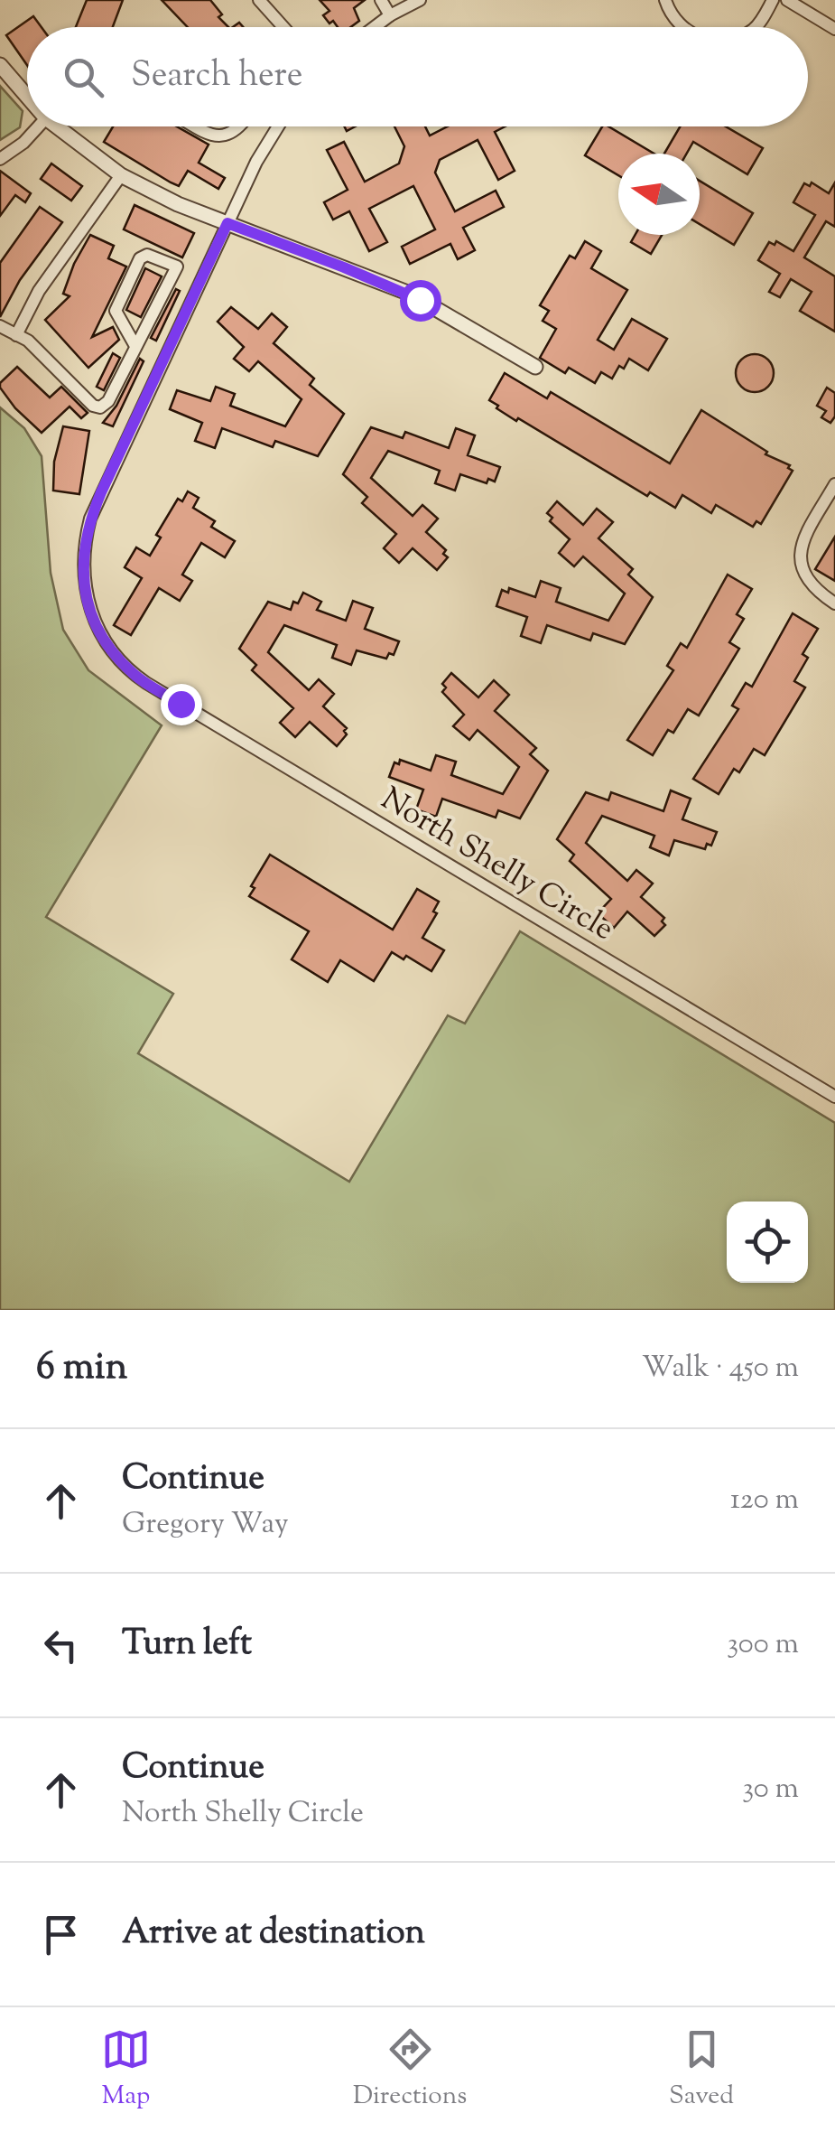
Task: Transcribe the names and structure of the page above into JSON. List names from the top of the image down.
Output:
{
  "streets": {
    "street": ["North Shelly Circle"]
  },
  "north": "left",
  "page": {
    "search": "Search here",
    "heading": ["6 min", "Walk · 450 m"],
    "list": [
      ["Continue", "Gregory Way", "120 m"],
      ["Turn left", "300 m"],
      ["Continue", "North Shelly Circle", "30 m"],
      "Arrive at destination"
    ],
    "nav": ["Map", "Directions", "Saved"]
  }
}
